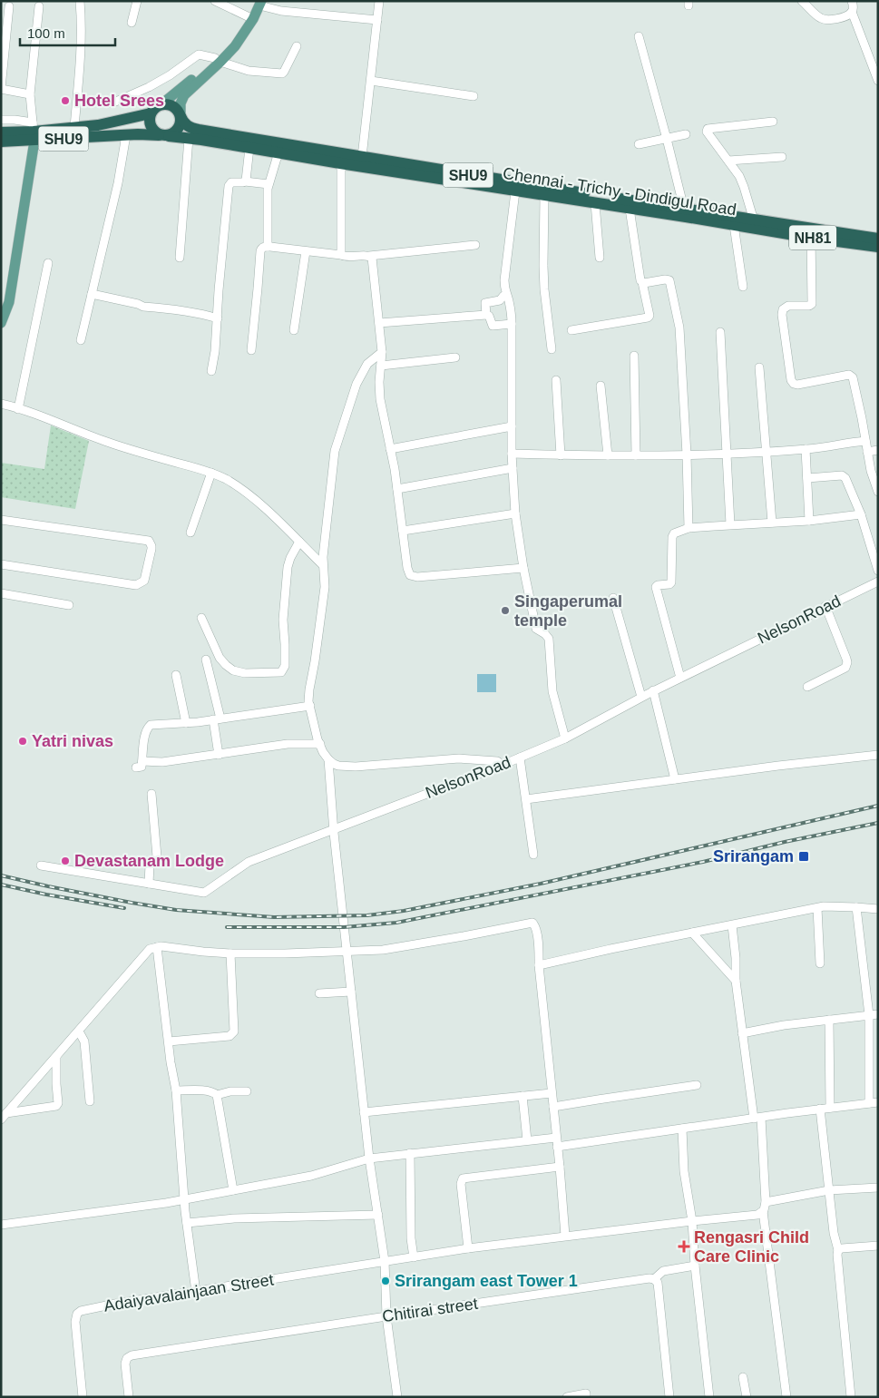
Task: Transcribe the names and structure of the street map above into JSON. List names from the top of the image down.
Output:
{
  "streets": {
    "highway": ["SHU9", "Chennai - Trichy - Dindigul Road", "NH81"],
    "street": ["NelsonRoad", "Adaiyavalainjaan Street", "Chitirai street"]
  },
  "crossings": [
    ["SHU9", "Chennai - Trichy - Dindigul Road"]
  ],
  "places": {
    "other": [
      "Hotel Srees",
      "Singaperumal temple",
      "Yatri nivas",
      "Devastanam Lodge",
      "Srirangam east Tower 1"
    ],
    "transit": ["Srirangam"],
    "health": ["Rengasri Child Care Clinic"]
  },
  "scale_bar": "100 m"
}
